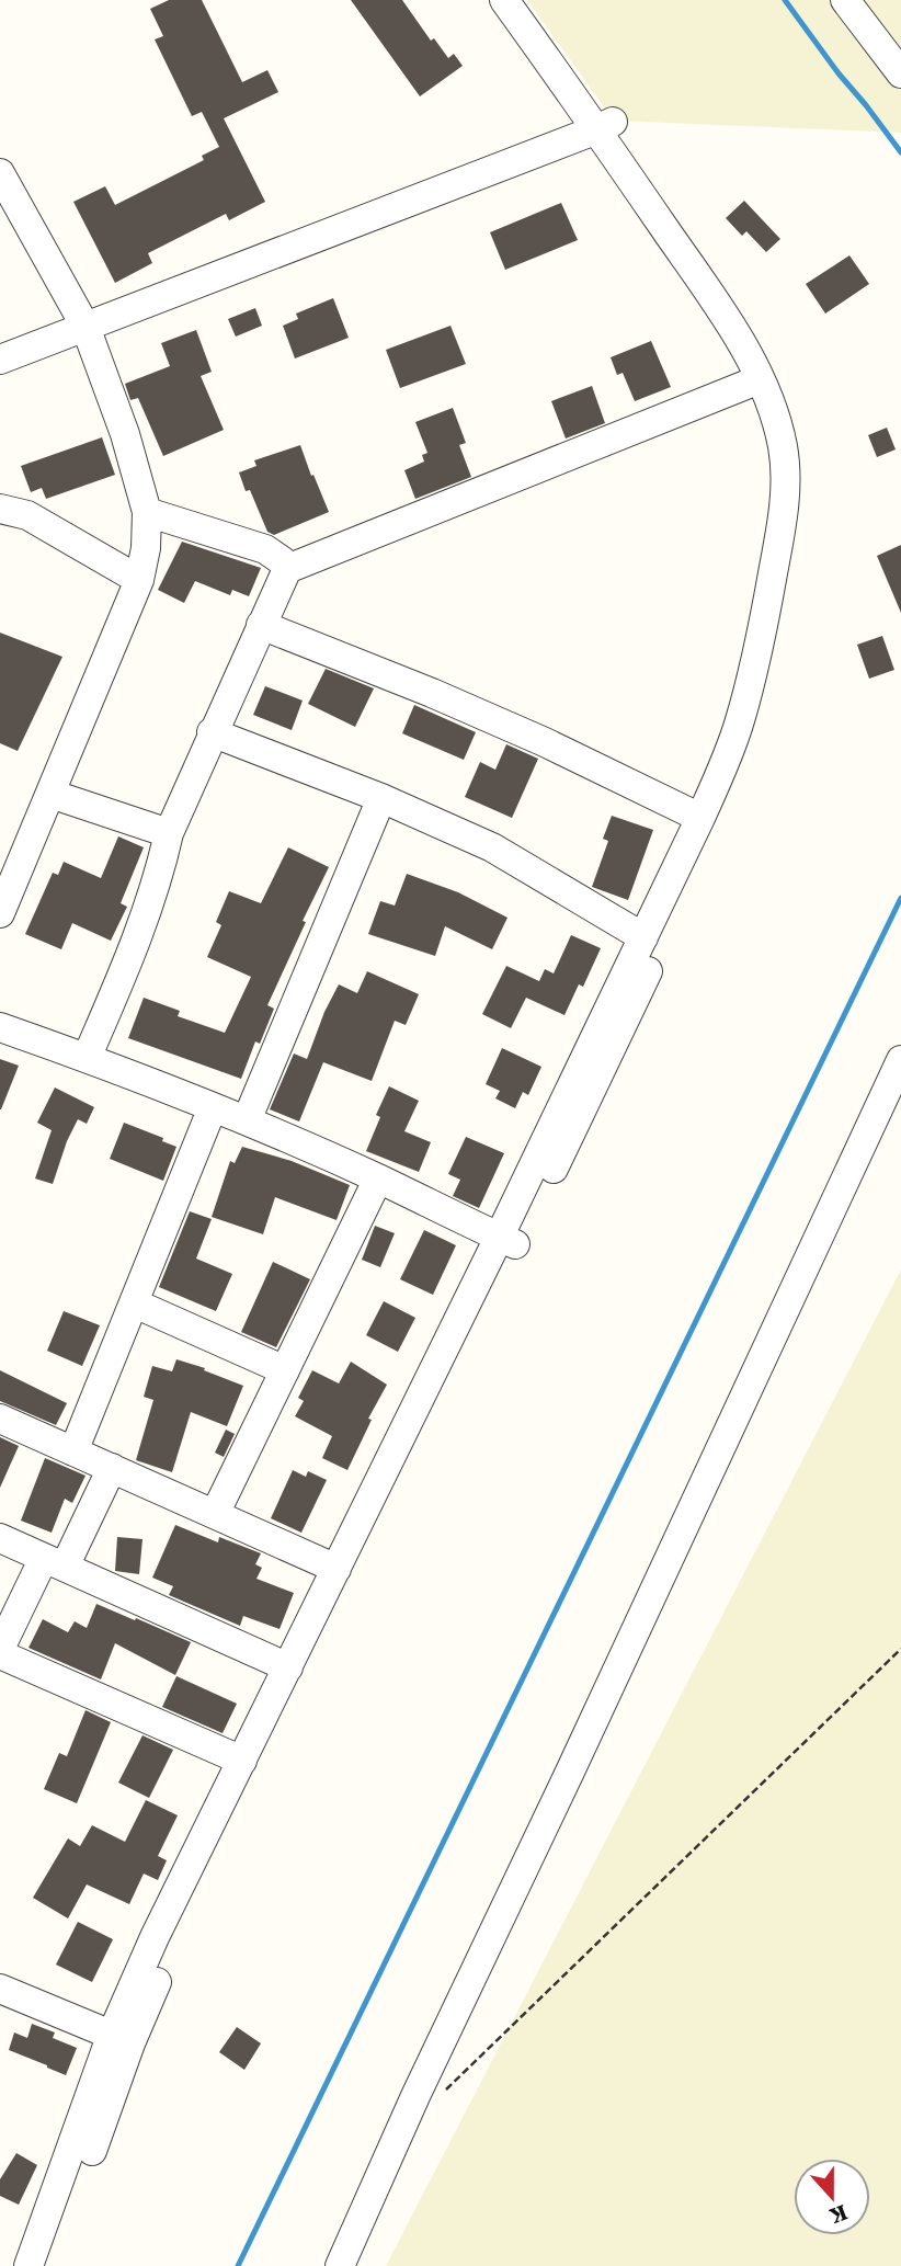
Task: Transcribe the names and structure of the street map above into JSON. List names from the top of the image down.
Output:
{
  "north": "bottom"
}
